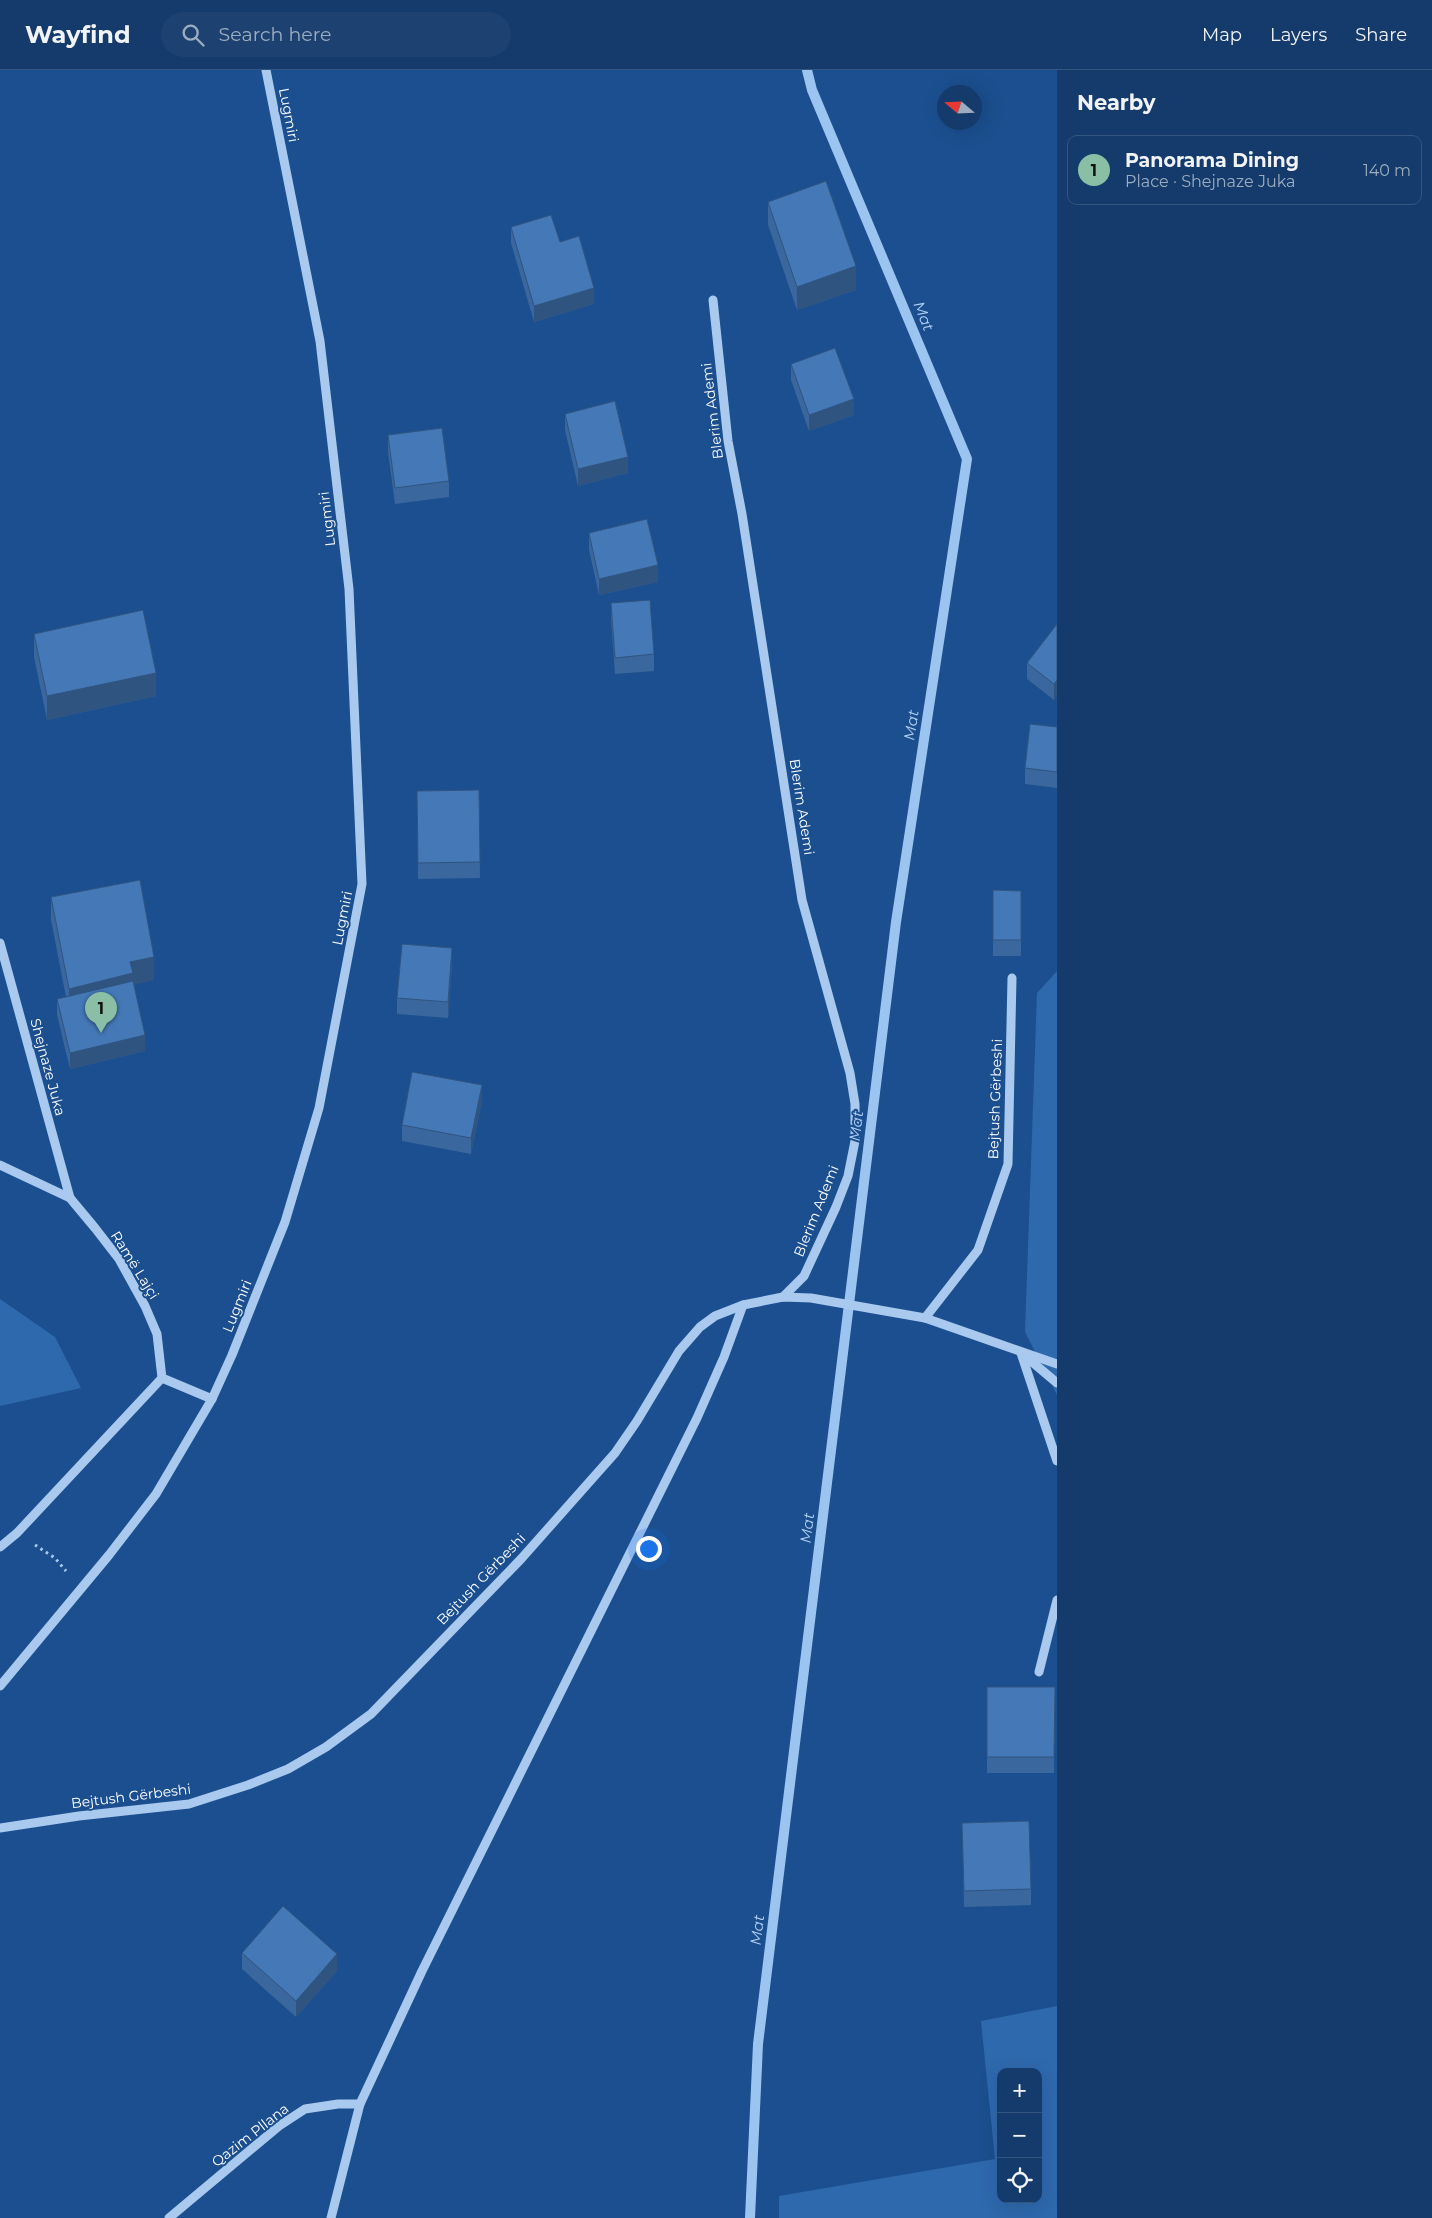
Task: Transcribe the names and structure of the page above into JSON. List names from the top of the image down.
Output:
{
  "streets": {
    "street": [
      "Lugmiri",
      "Blerim Ademi",
      "Shejnaze Juka",
      "Bejtush Gërbeshi",
      "Ramë Lajçi",
      "Qazim Pllana"
    ]
  },
  "crossings": [
    ["Blerim Ademi", "Bejtush Gërbeshi"],
    ["Shejnaze Juka", "Ramë Lajçi"]
  ],
  "water": ["Mat"],
  "north": "left",
  "page": {
    "header": "Wayfind",
    "search": "Search here",
    "nav": ["Map", "Layers", "Share"],
    "heading": "Nearby",
    "list": [
      {
        "mark": "1",
        "name": "Panorama Dining",
        "note": "Place · Shejnaze Juka",
        "value": "140 m"
      }
    ],
    "pins": "1",
    "map_buttons": ["+", "−"]
  }
}
